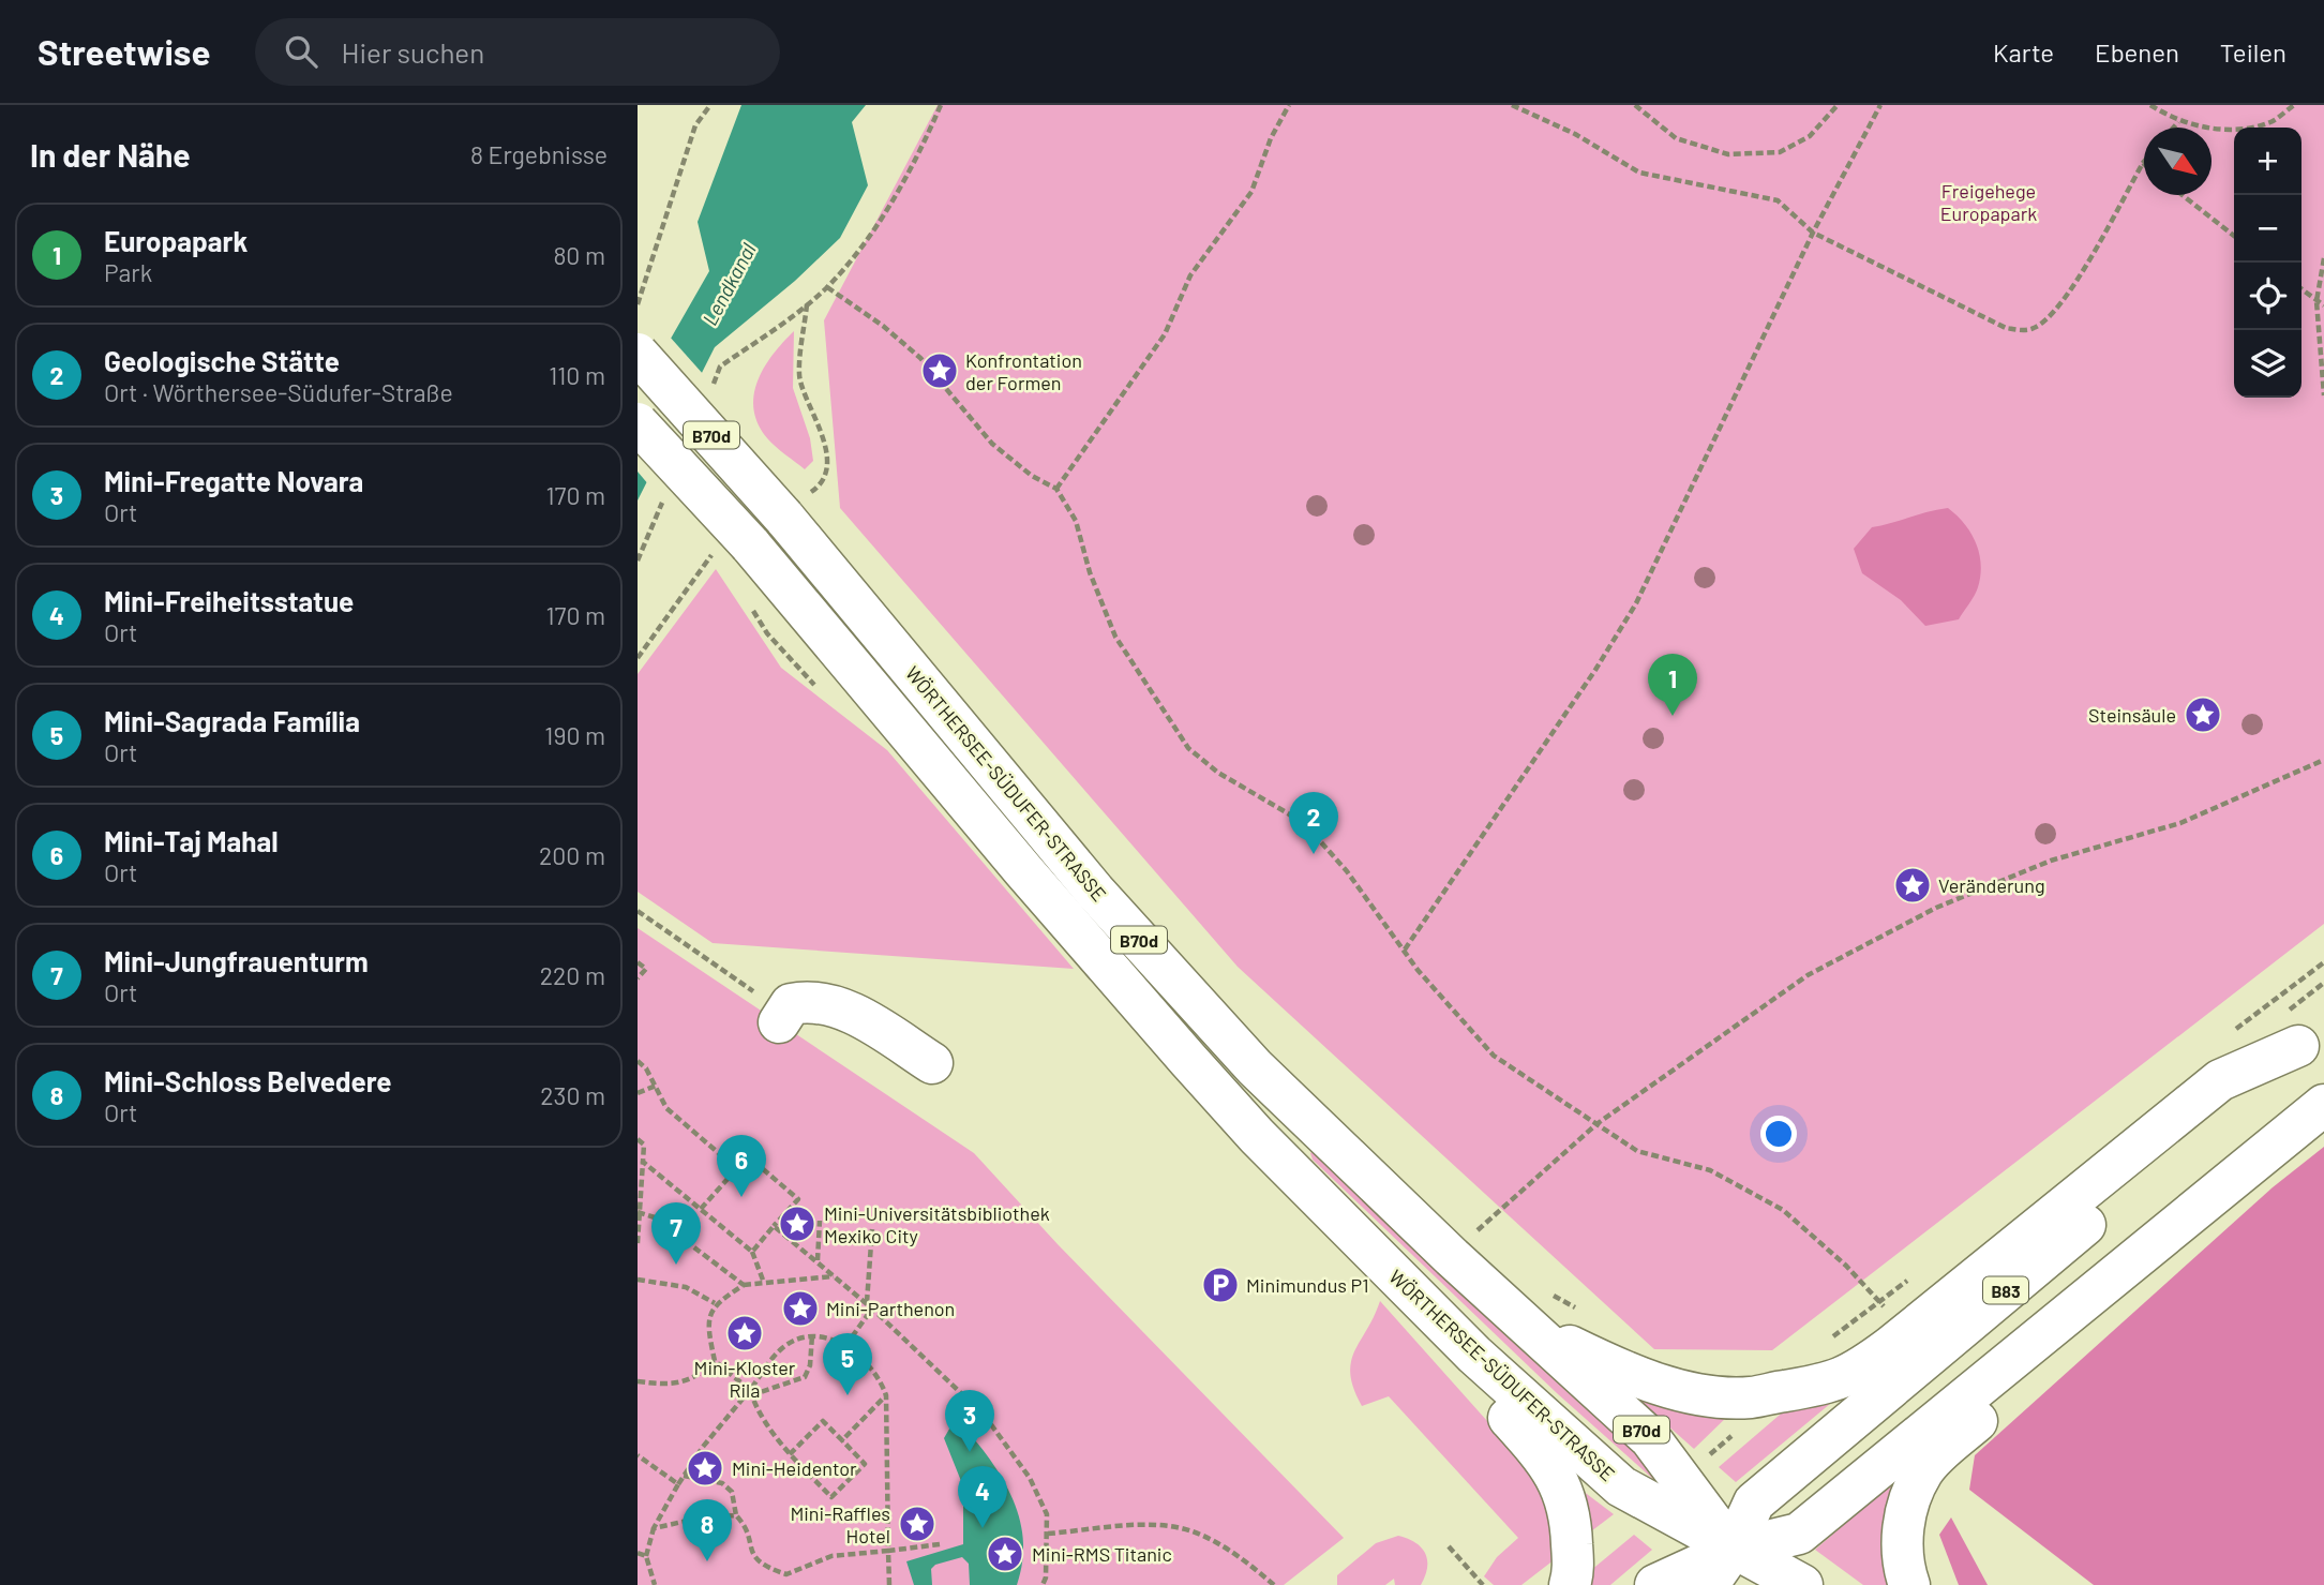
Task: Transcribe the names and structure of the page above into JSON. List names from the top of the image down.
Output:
{
  "streets": {
    "main road": ["B70d", "WÖRTHERSEE-SÜDUFER-STRASSE", "B83"]
  },
  "crossings": [
    ["WÖRTHERSEE-SÜDUFER-STRASSE", "B83"]
  ],
  "water": ["Lendkanal"],
  "parks": ["Freigehege Europapark"],
  "places": {
    "place": [
      "Konfrontation der Formen",
      "Steinsäule",
      "Veränderung",
      "Mini-Universitätsbibliothek Mexiko City",
      "Mini-Parthenon",
      "Mini-Kloster Rila",
      "Mini-Heidentor",
      "Mini-Raffles Hotel",
      "Mini-RMS Titanic"
    ],
    "parking": ["Minimundus P1"]
  },
  "north": "bottom right",
  "page": {
    "header": "Streetwise",
    "search": "Hier suchen",
    "nav": ["Karte", "Ebenen", "Teilen"],
    "heading": ["In der Nähe", "8 Ergebnisse"],
    "map_buttons": ["+", "−"],
    "list": [
      {
        "mark": "1",
        "name": "Europapark",
        "note": "Park",
        "value": "80 m"
      },
      {
        "mark": "2",
        "name": "Geologische Stätte",
        "note": "Ort · Wörthersee-Südufer-Straße",
        "value": "110 m"
      },
      {
        "mark": "3",
        "name": "Mini-Fregatte Novara",
        "note": "Ort",
        "value": "170 m"
      },
      {
        "mark": "4",
        "name": "Mini-Freiheitsstatue",
        "note": "Ort",
        "value": "170 m"
      },
      {
        "mark": "5",
        "name": "Mini-Sagrada Família",
        "note": "Ort",
        "value": "190 m"
      },
      {
        "mark": "6",
        "name": "Mini-Taj Mahal",
        "note": "Ort",
        "value": "200 m"
      },
      {
        "mark": "7",
        "name": "Mini-Jungfrauenturm",
        "note": "Ort",
        "value": "220 m"
      },
      {
        "mark": "8",
        "name": "Mini-Schloss Belvedere",
        "note": "Ort",
        "value": "230 m"
      }
    ],
    "pins": [
      "1",
      "2",
      "6",
      "7",
      "5",
      "3",
      "4",
      "8"
    ]
  }
}
